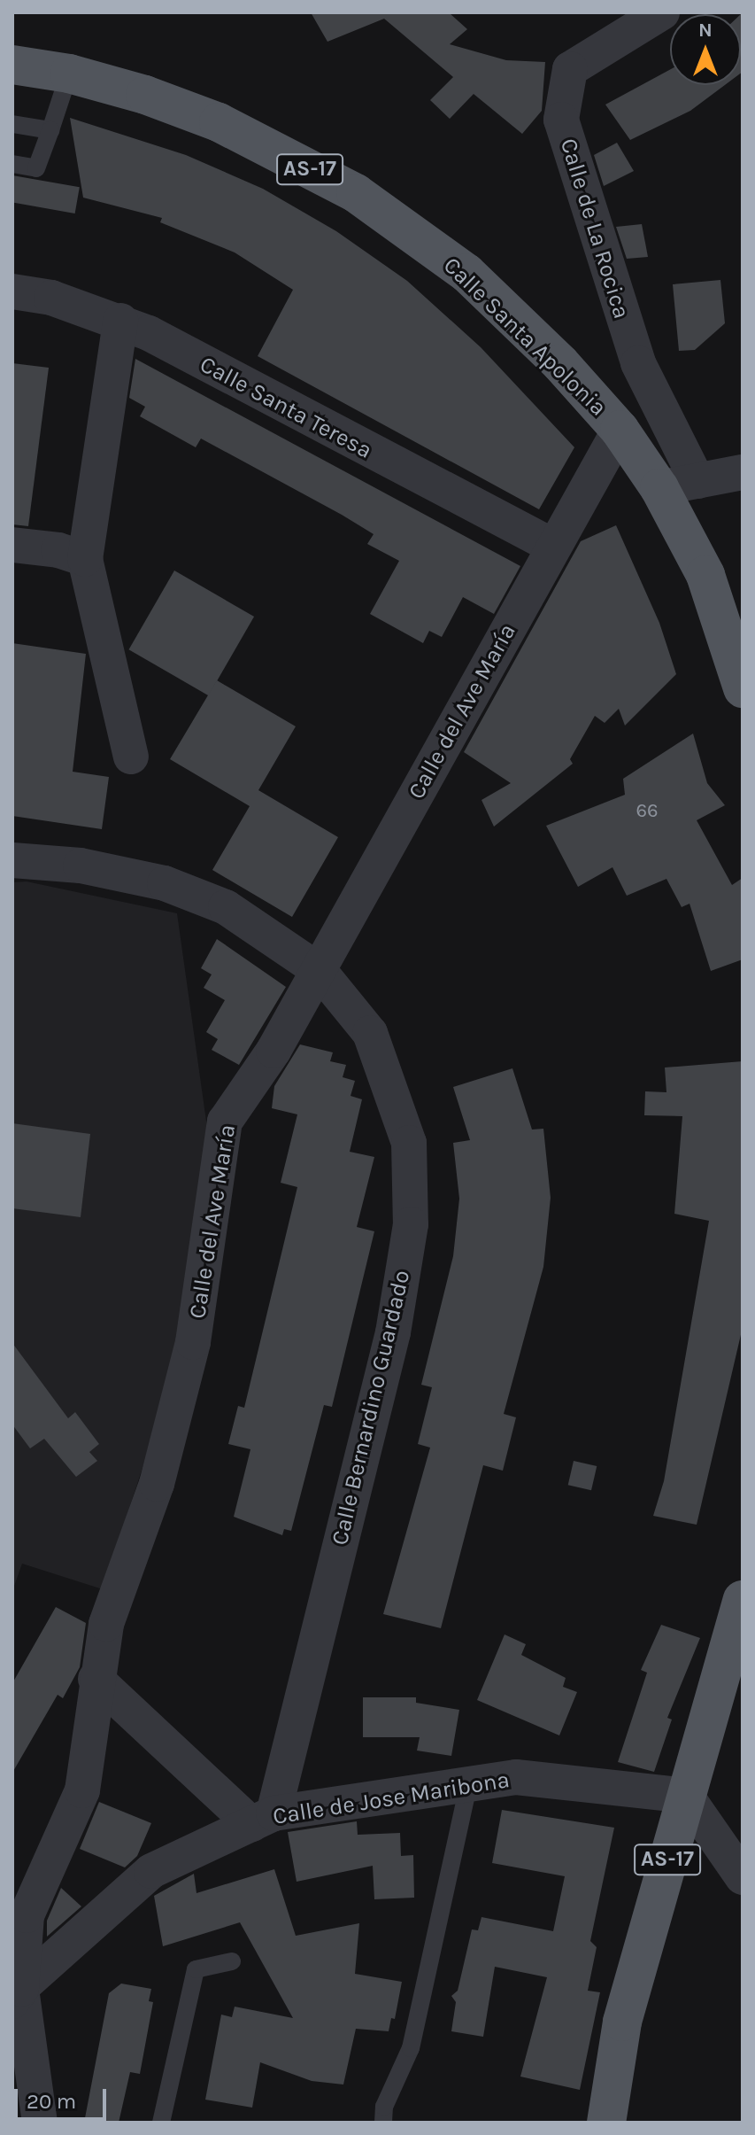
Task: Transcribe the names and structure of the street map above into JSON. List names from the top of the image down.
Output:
{
  "streets": {
    "main road": ["AS-17", "Calle Santa Apolonia"],
    "street": [
      "Calle de La Rocica",
      "Calle Santa Teresa",
      "Calle del Ave María",
      "Calle Bernardino Guardado",
      "Calle de Jose Maribona"
    ]
  },
  "crossings": [
    ["AS-17", "Calle de Jose Maribona"],
    ["Calle Santa Apolonia", "Calle del Ave María"],
    ["Calle Santa Teresa", "Calle del Ave María"],
    ["Calle del Ave María", "Calle Bernardino Guardado"],
    ["Calle del Ave María", "Calle de Jose Maribona"],
    ["Calle Bernardino Guardado", "Calle de Jose Maribona"]
  ],
  "house_numbers": ["66"],
  "scale_bar": "20 m",
  "north": "top"
}
